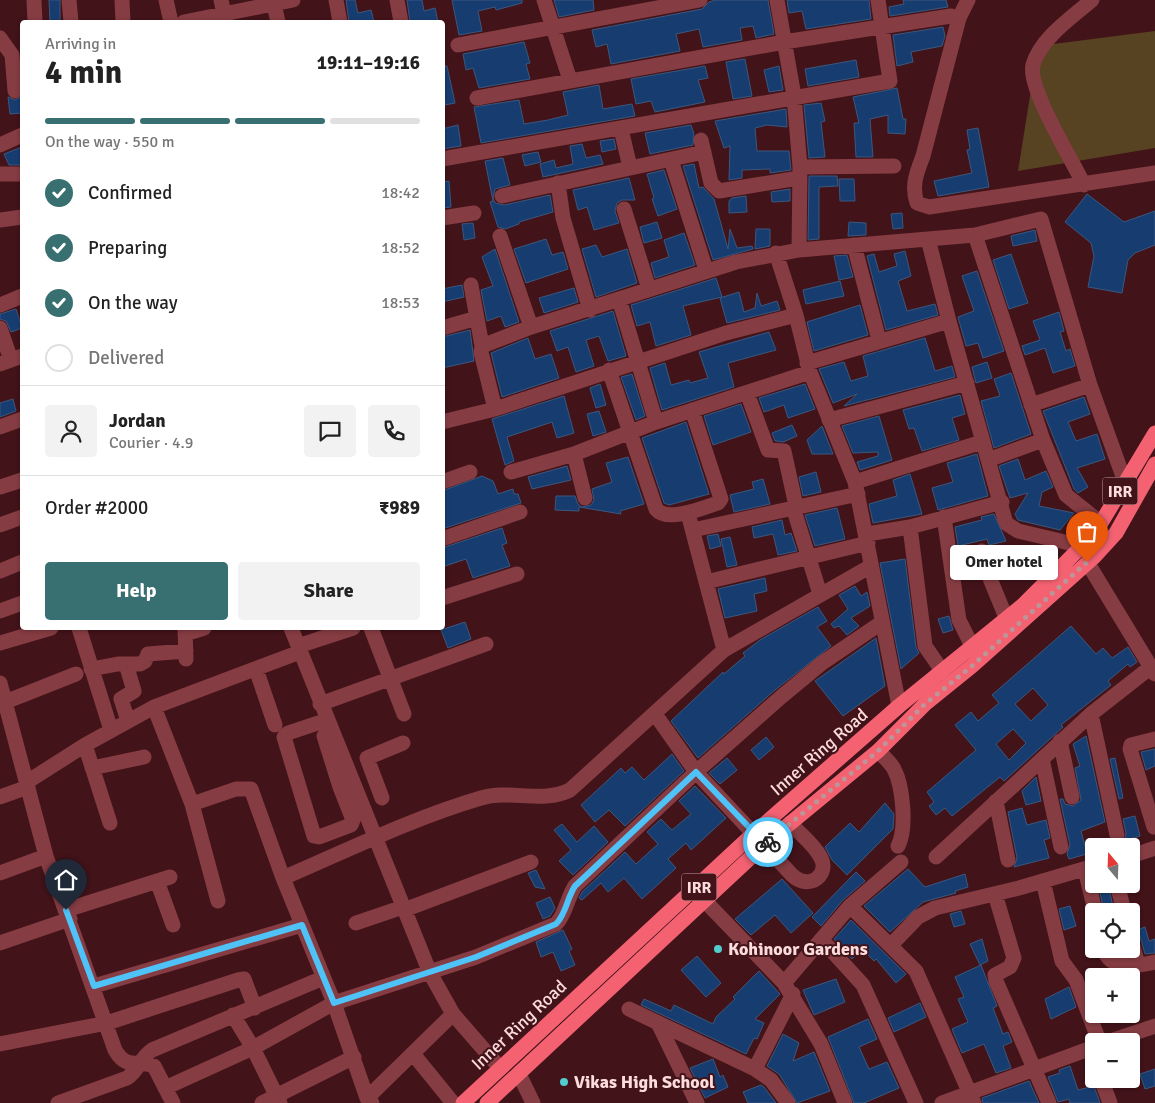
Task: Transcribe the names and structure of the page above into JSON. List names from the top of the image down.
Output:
{
  "streets": {
    "highway": ["IRR", "Inner Ring Road"]
  },
  "places": ["Omer hotel", "Kohinoor Gardens", "Vikas High School"],
  "north": "top",
  "page": {
    "heading": ["4 min", "Arriving in", "19:11–19:16"],
    "panel": [
      "Jordan",
      "Courier · 4.9",
      "Order #2000",
      "₹989"
    ],
    "bar": "On the way · 550 m",
    "list": [
      ["Confirmed", "18:42"],
      ["Preparing", "18:52"],
      ["On the way", "18:53"],
      "Delivered"
    ],
    "bubble": "Omer hotel",
    "buttons": ["Help", "Share"],
    "map_buttons": ["+", "−"]
  }
}
